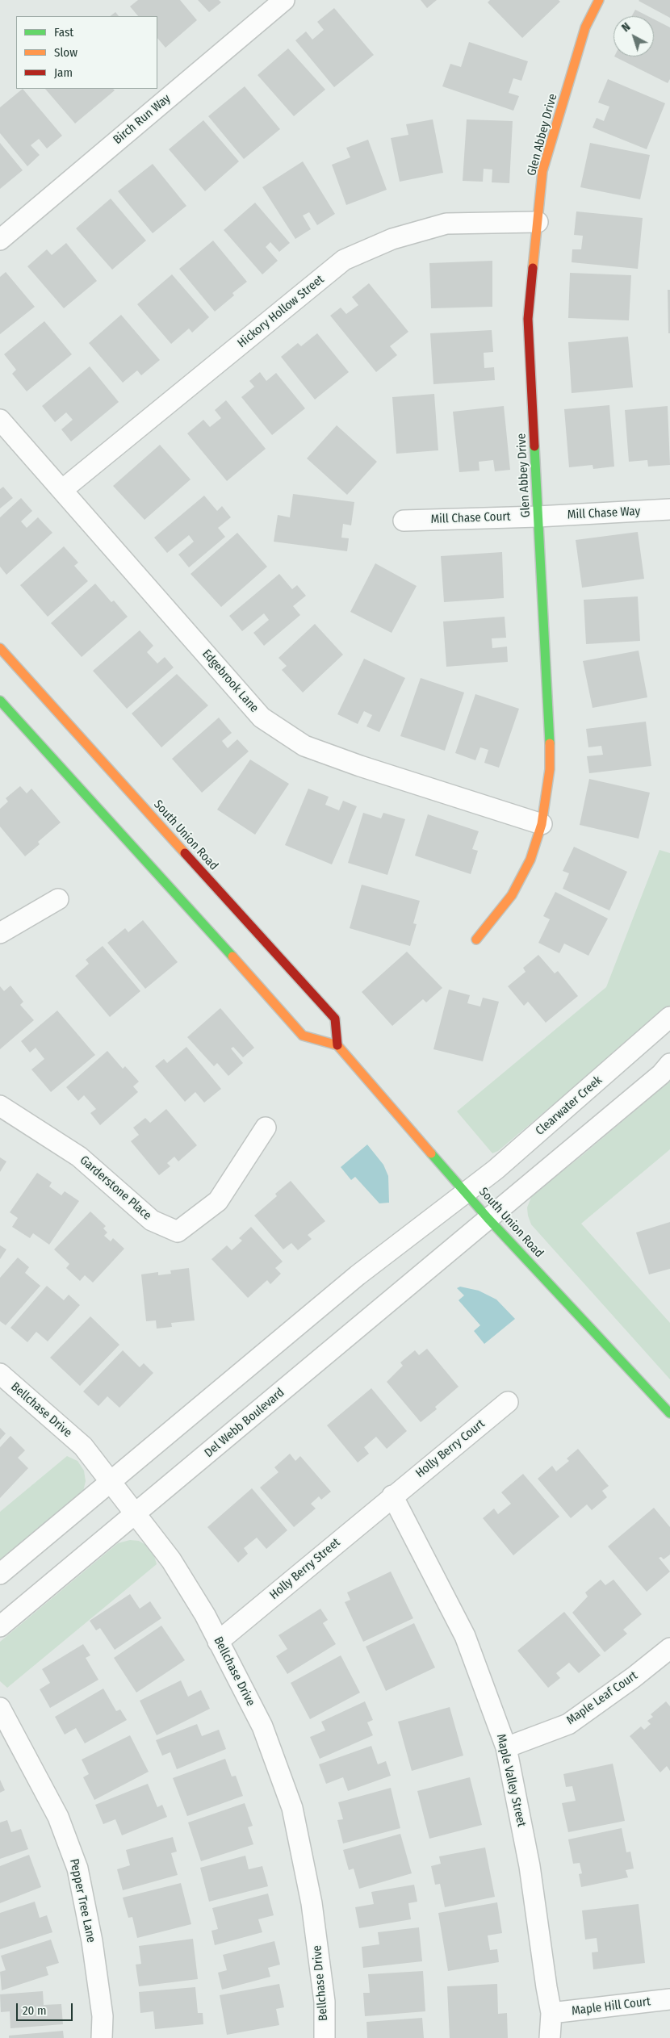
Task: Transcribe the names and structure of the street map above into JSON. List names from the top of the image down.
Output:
{
  "streets": {
    "street": [
      "Birch Run Way",
      "Glen Abbey Drive",
      "Hickory Hollow Street",
      "Mill Chase Way",
      "Mill Chase Court",
      "Edgebrook Lane",
      "South Union Road",
      "Clearwater Creek",
      "Garderstone Place",
      "Bellchase Drive",
      "Del Webb Boulevard",
      "Holly Berry Court",
      "Holly Berry Street",
      "Maple Leaf Court",
      "Maple Valley Street",
      "Pepper Tree Lane",
      "Maple Hill Court"
    ]
  },
  "crossings": [
    ["Glen Abbey Drive", "Hickory Hollow Street"],
    ["Glen Abbey Drive", "Mill Chase Way"],
    ["Glen Abbey Drive", "Mill Chase Court"],
    ["Glen Abbey Drive", "Edgebrook Lane"],
    ["Hickory Hollow Street", "Edgebrook Lane"],
    ["Mill Chase Way", "Mill Chase Court"],
    ["South Union Road", "Clearwater Creek"],
    ["South Union Road", "Del Webb Boulevard"],
    ["Bellchase Drive", "Del Webb Boulevard"],
    ["Bellchase Drive", "Holly Berry Street"],
    ["Holly Berry Court", "Holly Berry Street"],
    ["Holly Berry Court", "Maple Valley Street"],
    ["Holly Berry Street", "Maple Valley Street"],
    ["Maple Leaf Court", "Maple Valley Street"],
    ["Maple Valley Street", "Maple Hill Court"]
  ],
  "legend": ["Fast", "Slow", "Jam"],
  "scale_bar": "20 m",
  "north": "top left"
}
